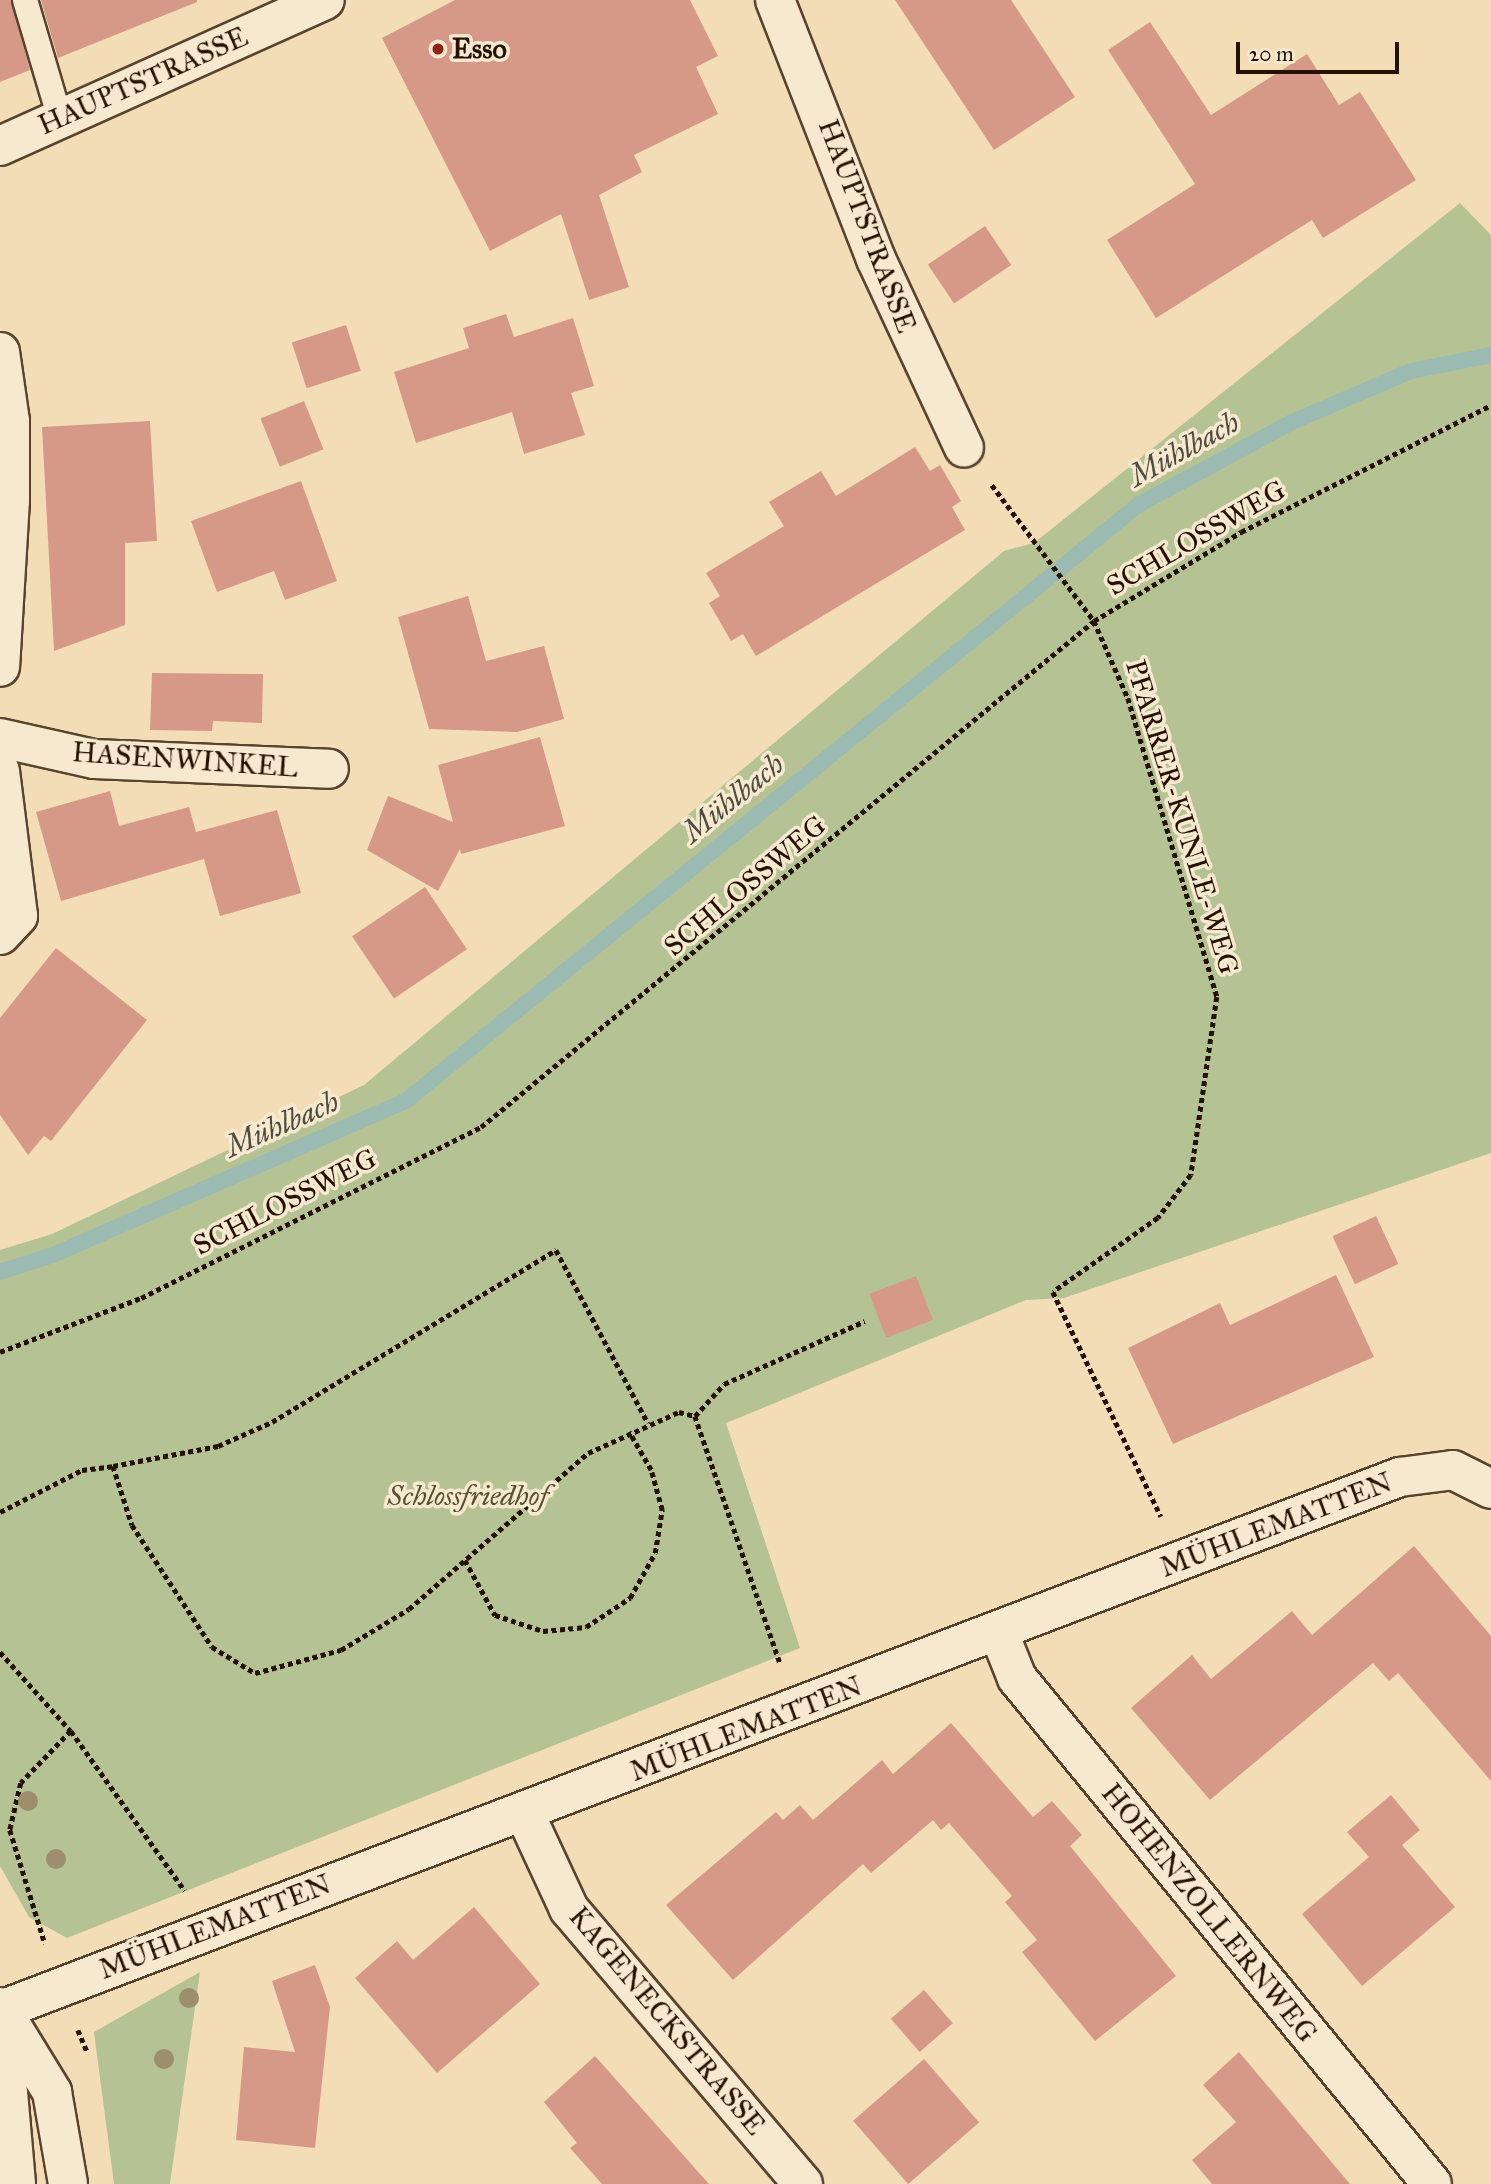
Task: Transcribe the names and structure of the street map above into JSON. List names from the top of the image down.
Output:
{
  "streets": {
    "street": [
      "HAUPTSTRASSE",
      "HASENWINKEL",
      "MÜHLEMATTEN",
      "HOHENZOLLERNWEG",
      "KAGENECKSTRASSE"
    ],
    "path": ["SCHLOSSWEG", "PFARRER-KUNLE-WEG"]
  },
  "crossings": [
    ["SCHLOSSWEG", "PFARRER-KUNLE-WEG"],
    ["PFARRER-KUNLE-WEG", "MÜHLEMATTEN"],
    ["MÜHLEMATTEN", "HOHENZOLLERNWEG"],
    ["MÜHLEMATTEN", "KAGENECKSTRASSE"]
  ],
  "water": ["Mühlbach"],
  "parks": ["Schlossfriedhof"],
  "places": ["Esso"],
  "scale_bar": "20 m"
}
